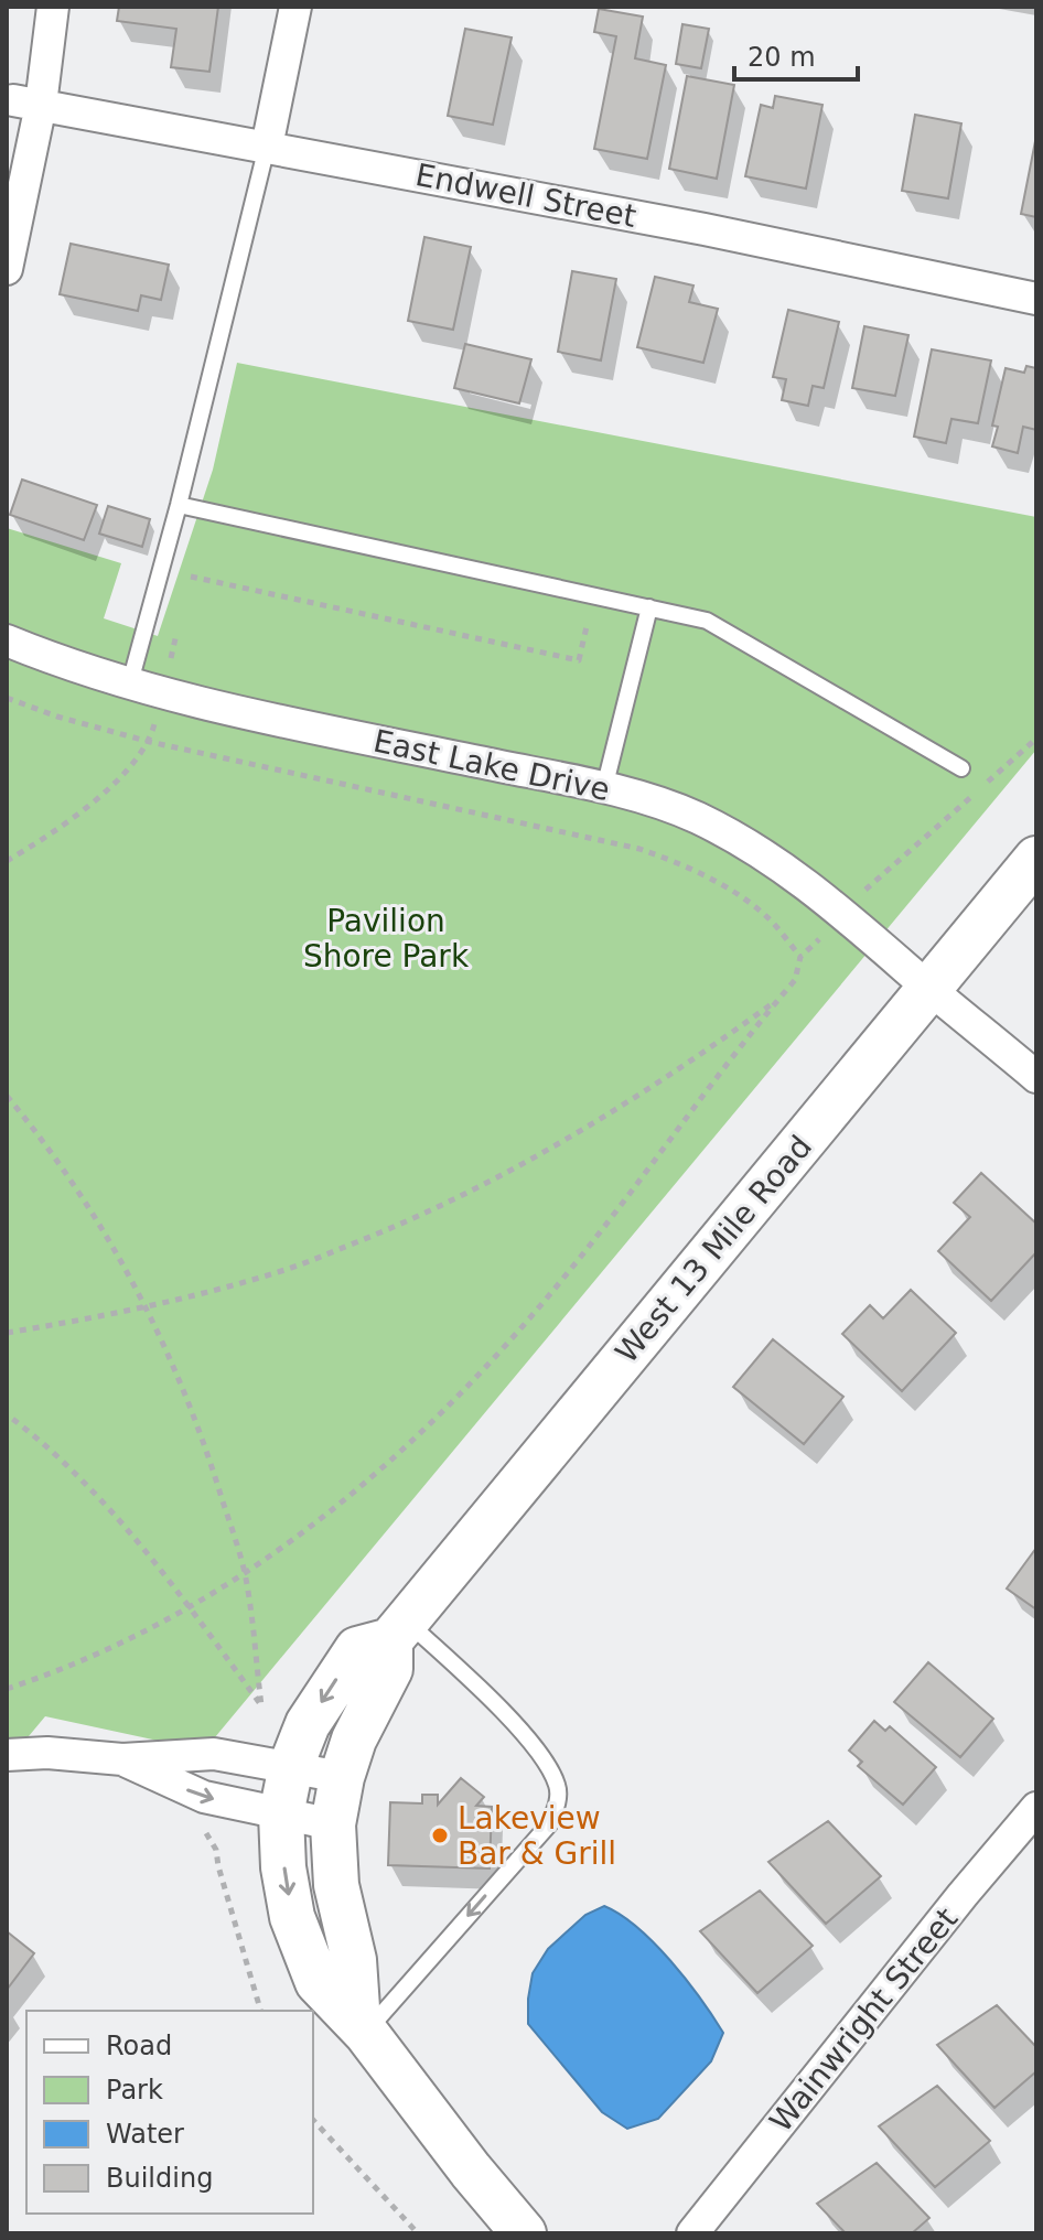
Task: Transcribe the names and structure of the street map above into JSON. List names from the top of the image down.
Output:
{
  "streets": {
    "street": [
      "Endwell Street",
      "East Lake Drive",
      "West 13 Mile Road",
      "Wainwright Street"
    ]
  },
  "crossings": [
    ["East Lake Drive", "West 13 Mile Road"]
  ],
  "parks": ["Pavilion Shore Park"],
  "places": ["Lakeview Bar & Grill"],
  "legend": [
    "Road",
    "Park",
    "Water",
    "Building"
  ],
  "scale_bar": "20 m"
}
